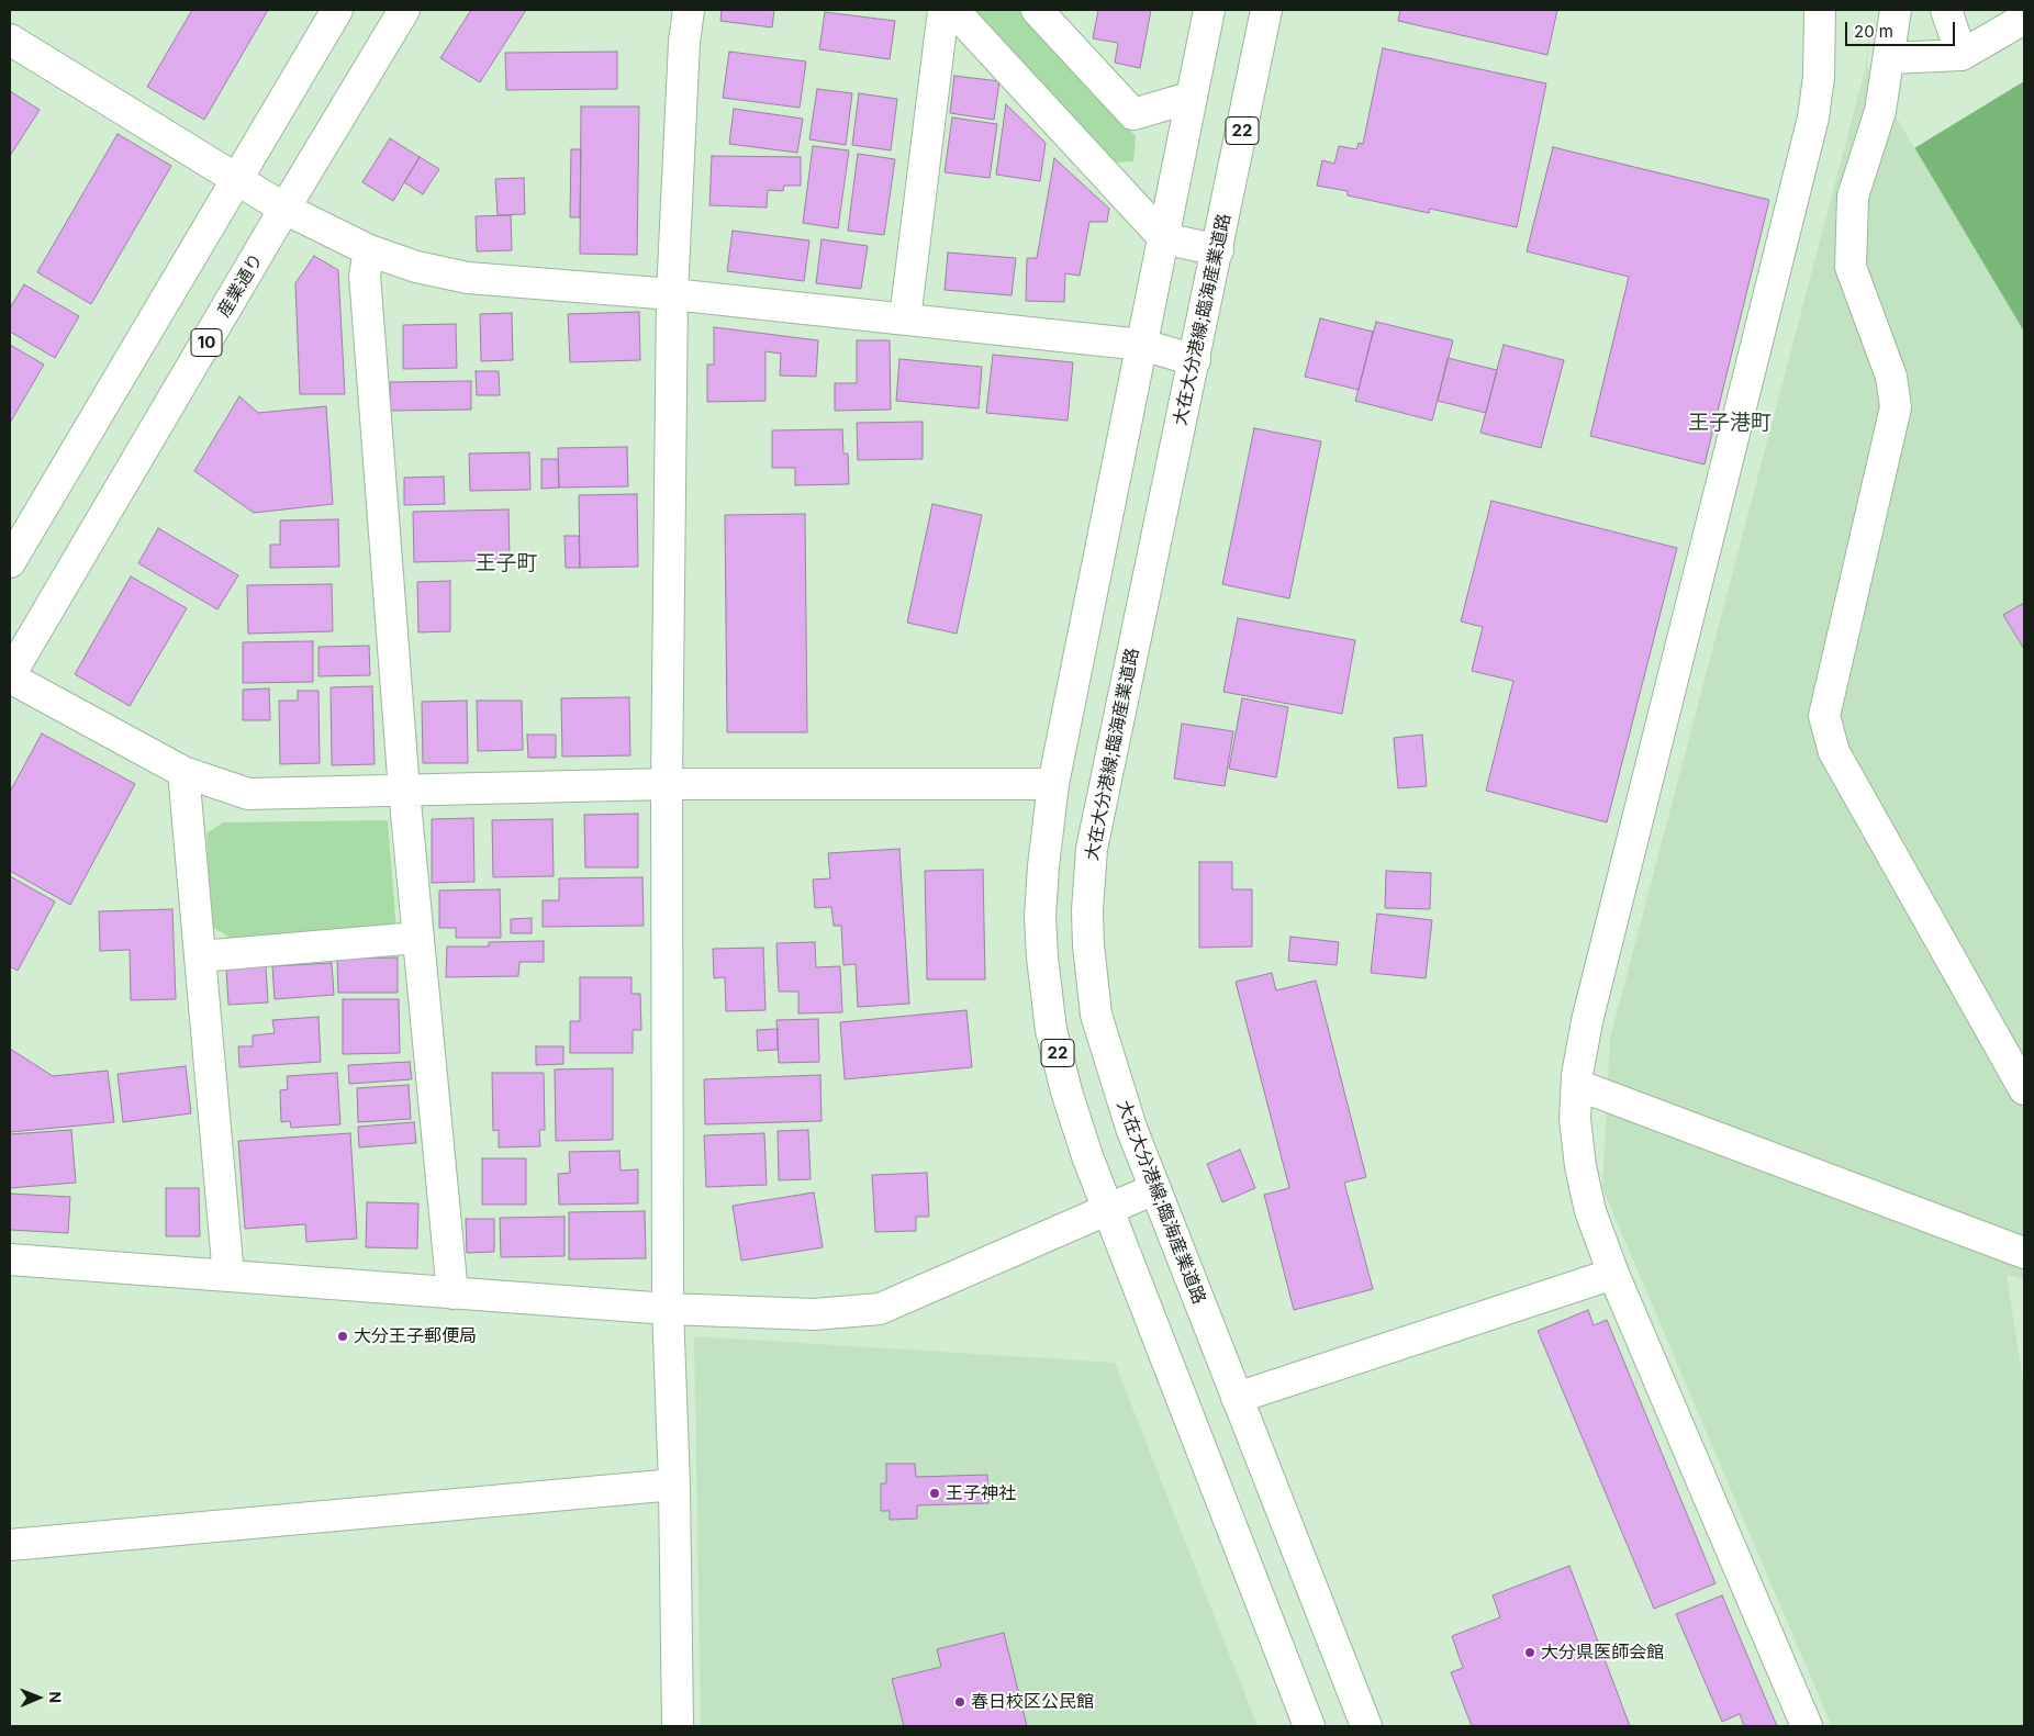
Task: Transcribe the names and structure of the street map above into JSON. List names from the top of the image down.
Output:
{
  "streets": {
    "main road": [
      "22",
      "産業通り",
      "大在大分港線;臨海産業道路",
      "10"
    ]
  },
  "districts": ["王子港町", "王子町"],
  "places": [
    "大分王子郵便局",
    "王子神社",
    "大分県医師会館",
    "春日校区公民館"
  ],
  "scale_bar": "20 m",
  "north": "right"
}
